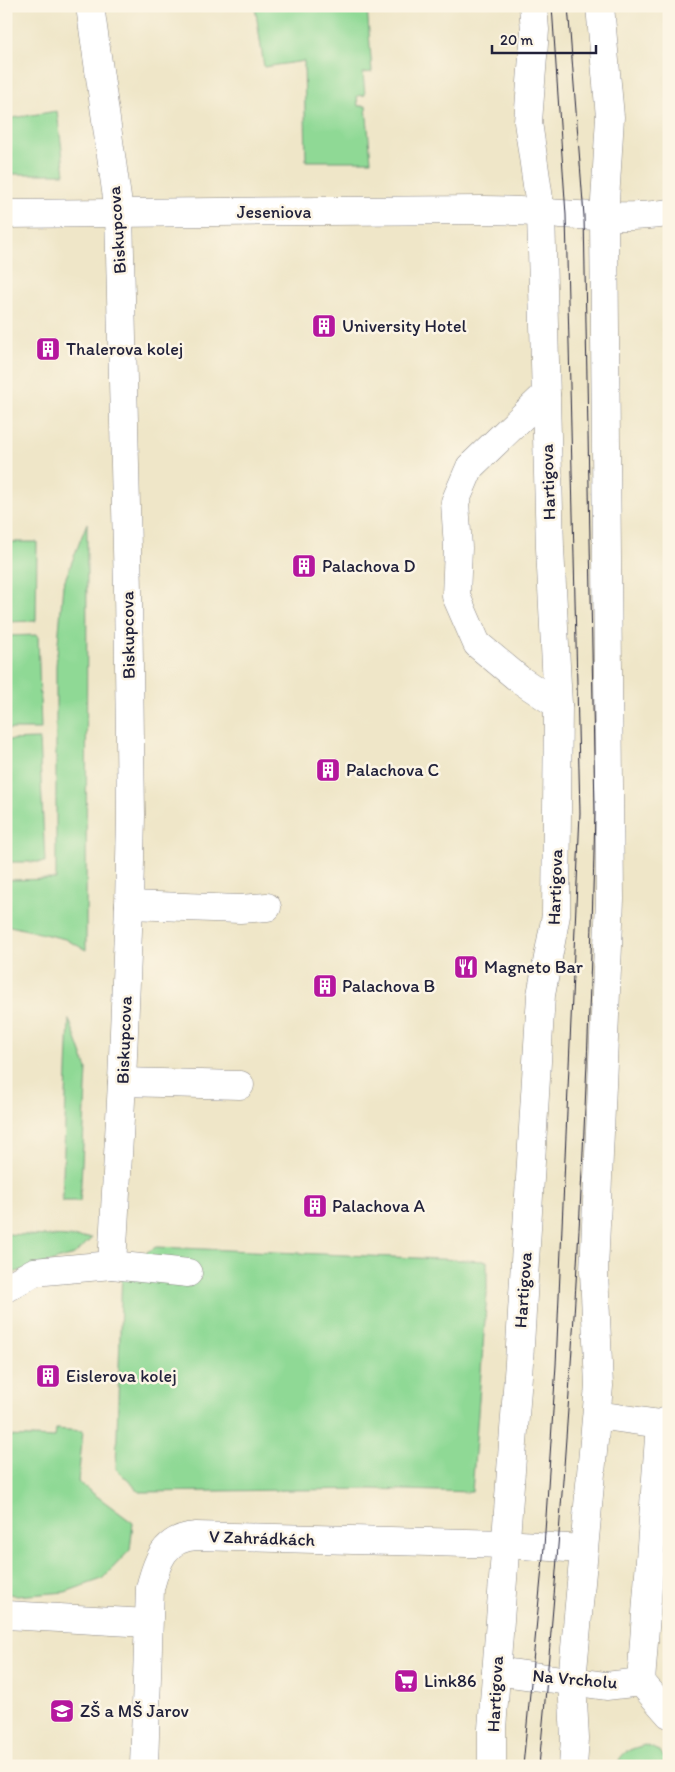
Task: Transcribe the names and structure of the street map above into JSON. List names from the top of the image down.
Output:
{
  "streets": {
    "main road": [
      "Jeseniova",
      "Biskupcova",
      "Hartigova",
      "V Zahrádkách",
      "Na Vrcholu"
    ]
  },
  "crossings": [
    ["Jeseniova", "Biskupcova"],
    ["Jeseniova", "Hartigova"],
    ["Hartigova", "V Zahrádkách"],
    ["Hartigova", "Na Vrcholu"]
  ],
  "places": {
    "building": [
      "University Hotel",
      "Thalerova kolej",
      "Palachova D",
      "Palachova C",
      "Palachova B",
      "Palachova A",
      "Eislerova kolej"
    ],
    "restaurant": ["Magneto Bar"],
    "supermarket": ["Link86"],
    "school or university": ["ZŠ a MŠ Jarov"]
  },
  "scale_bar": "20 m"
}
